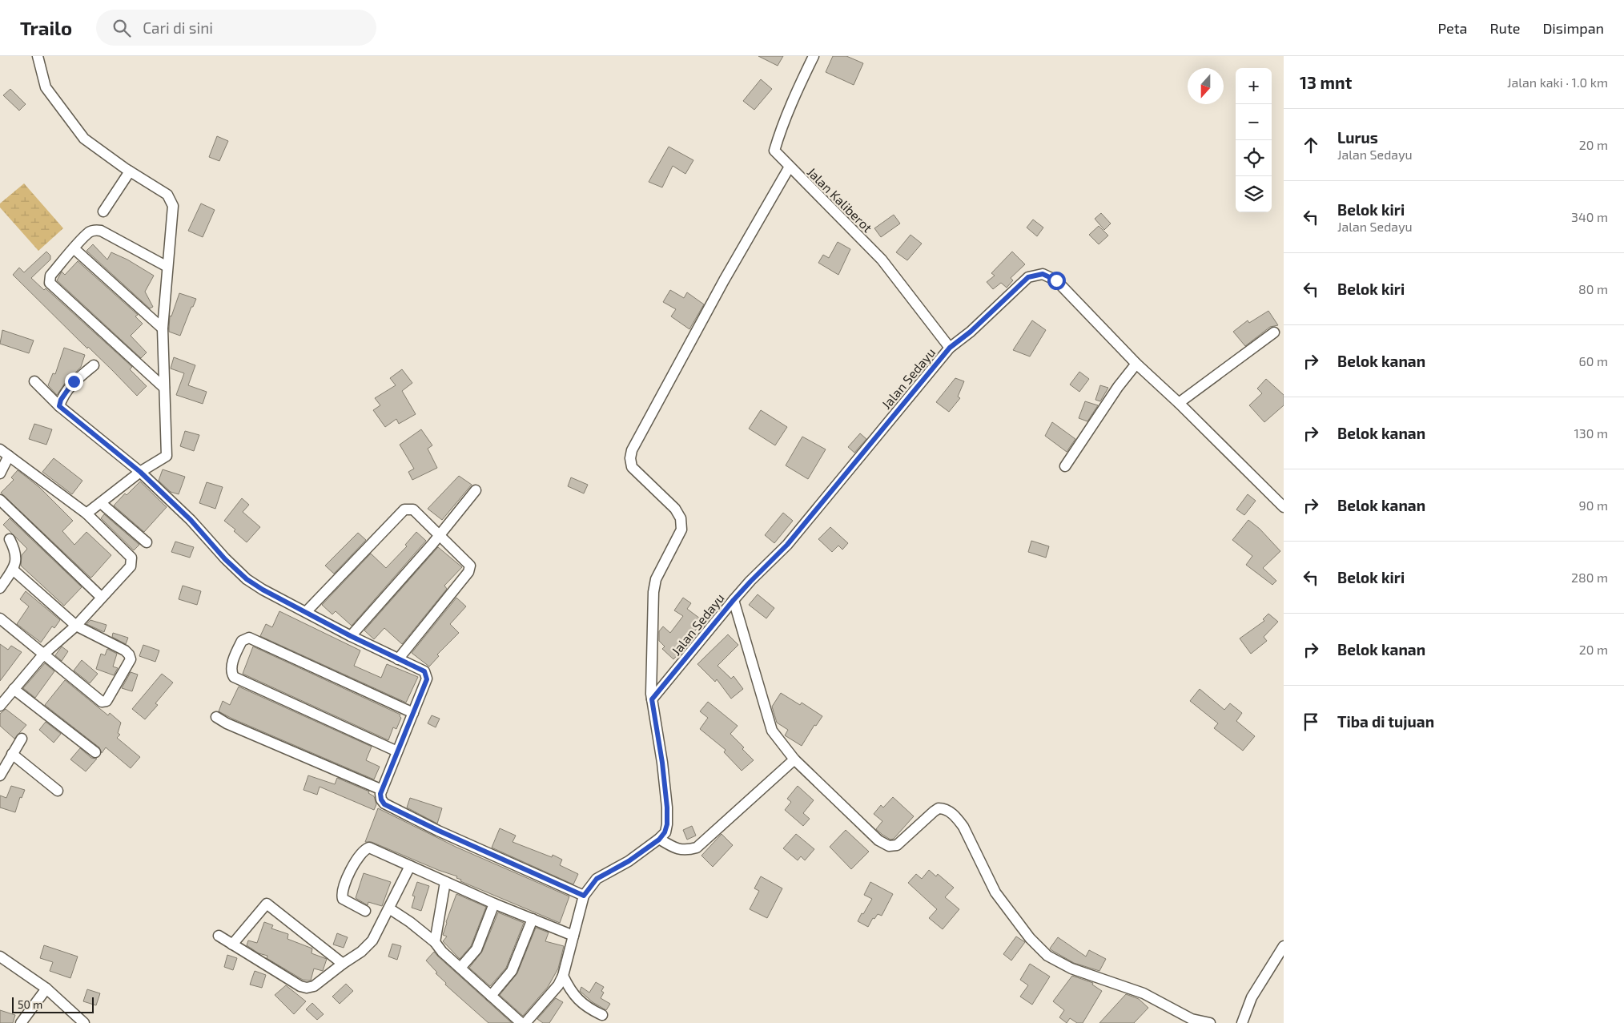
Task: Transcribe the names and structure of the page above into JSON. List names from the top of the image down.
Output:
{
  "streets": {
    "street": ["Jalan Kaliberot", "Jalan Sedayu"]
  },
  "crossings": [
    ["Jalan Kaliberot", "Jalan Sedayu"]
  ],
  "scale_bar": "50 m",
  "north": "bottom",
  "page": {
    "header": "Trailo",
    "search": "Cari di sini",
    "nav": ["Peta", "Rute", "Disimpan"],
    "heading": ["13 mnt", "Jalan kaki · 1.0 km"],
    "map_buttons": ["+", "−"],
    "list": [
      ["Lurus", "Jalan Sedayu", "20 m"],
      ["Belok kiri", "Jalan Sedayu", "340 m"],
      ["Belok kiri", "80 m"],
      ["Belok kanan", "60 m"],
      ["Belok kanan", "130 m"],
      ["Belok kanan", "90 m"],
      ["Belok kiri", "280 m"],
      ["Belok kanan", "20 m"],
      "Tiba di tujuan"
    ],
    "scale": "50 m"
  }
}
